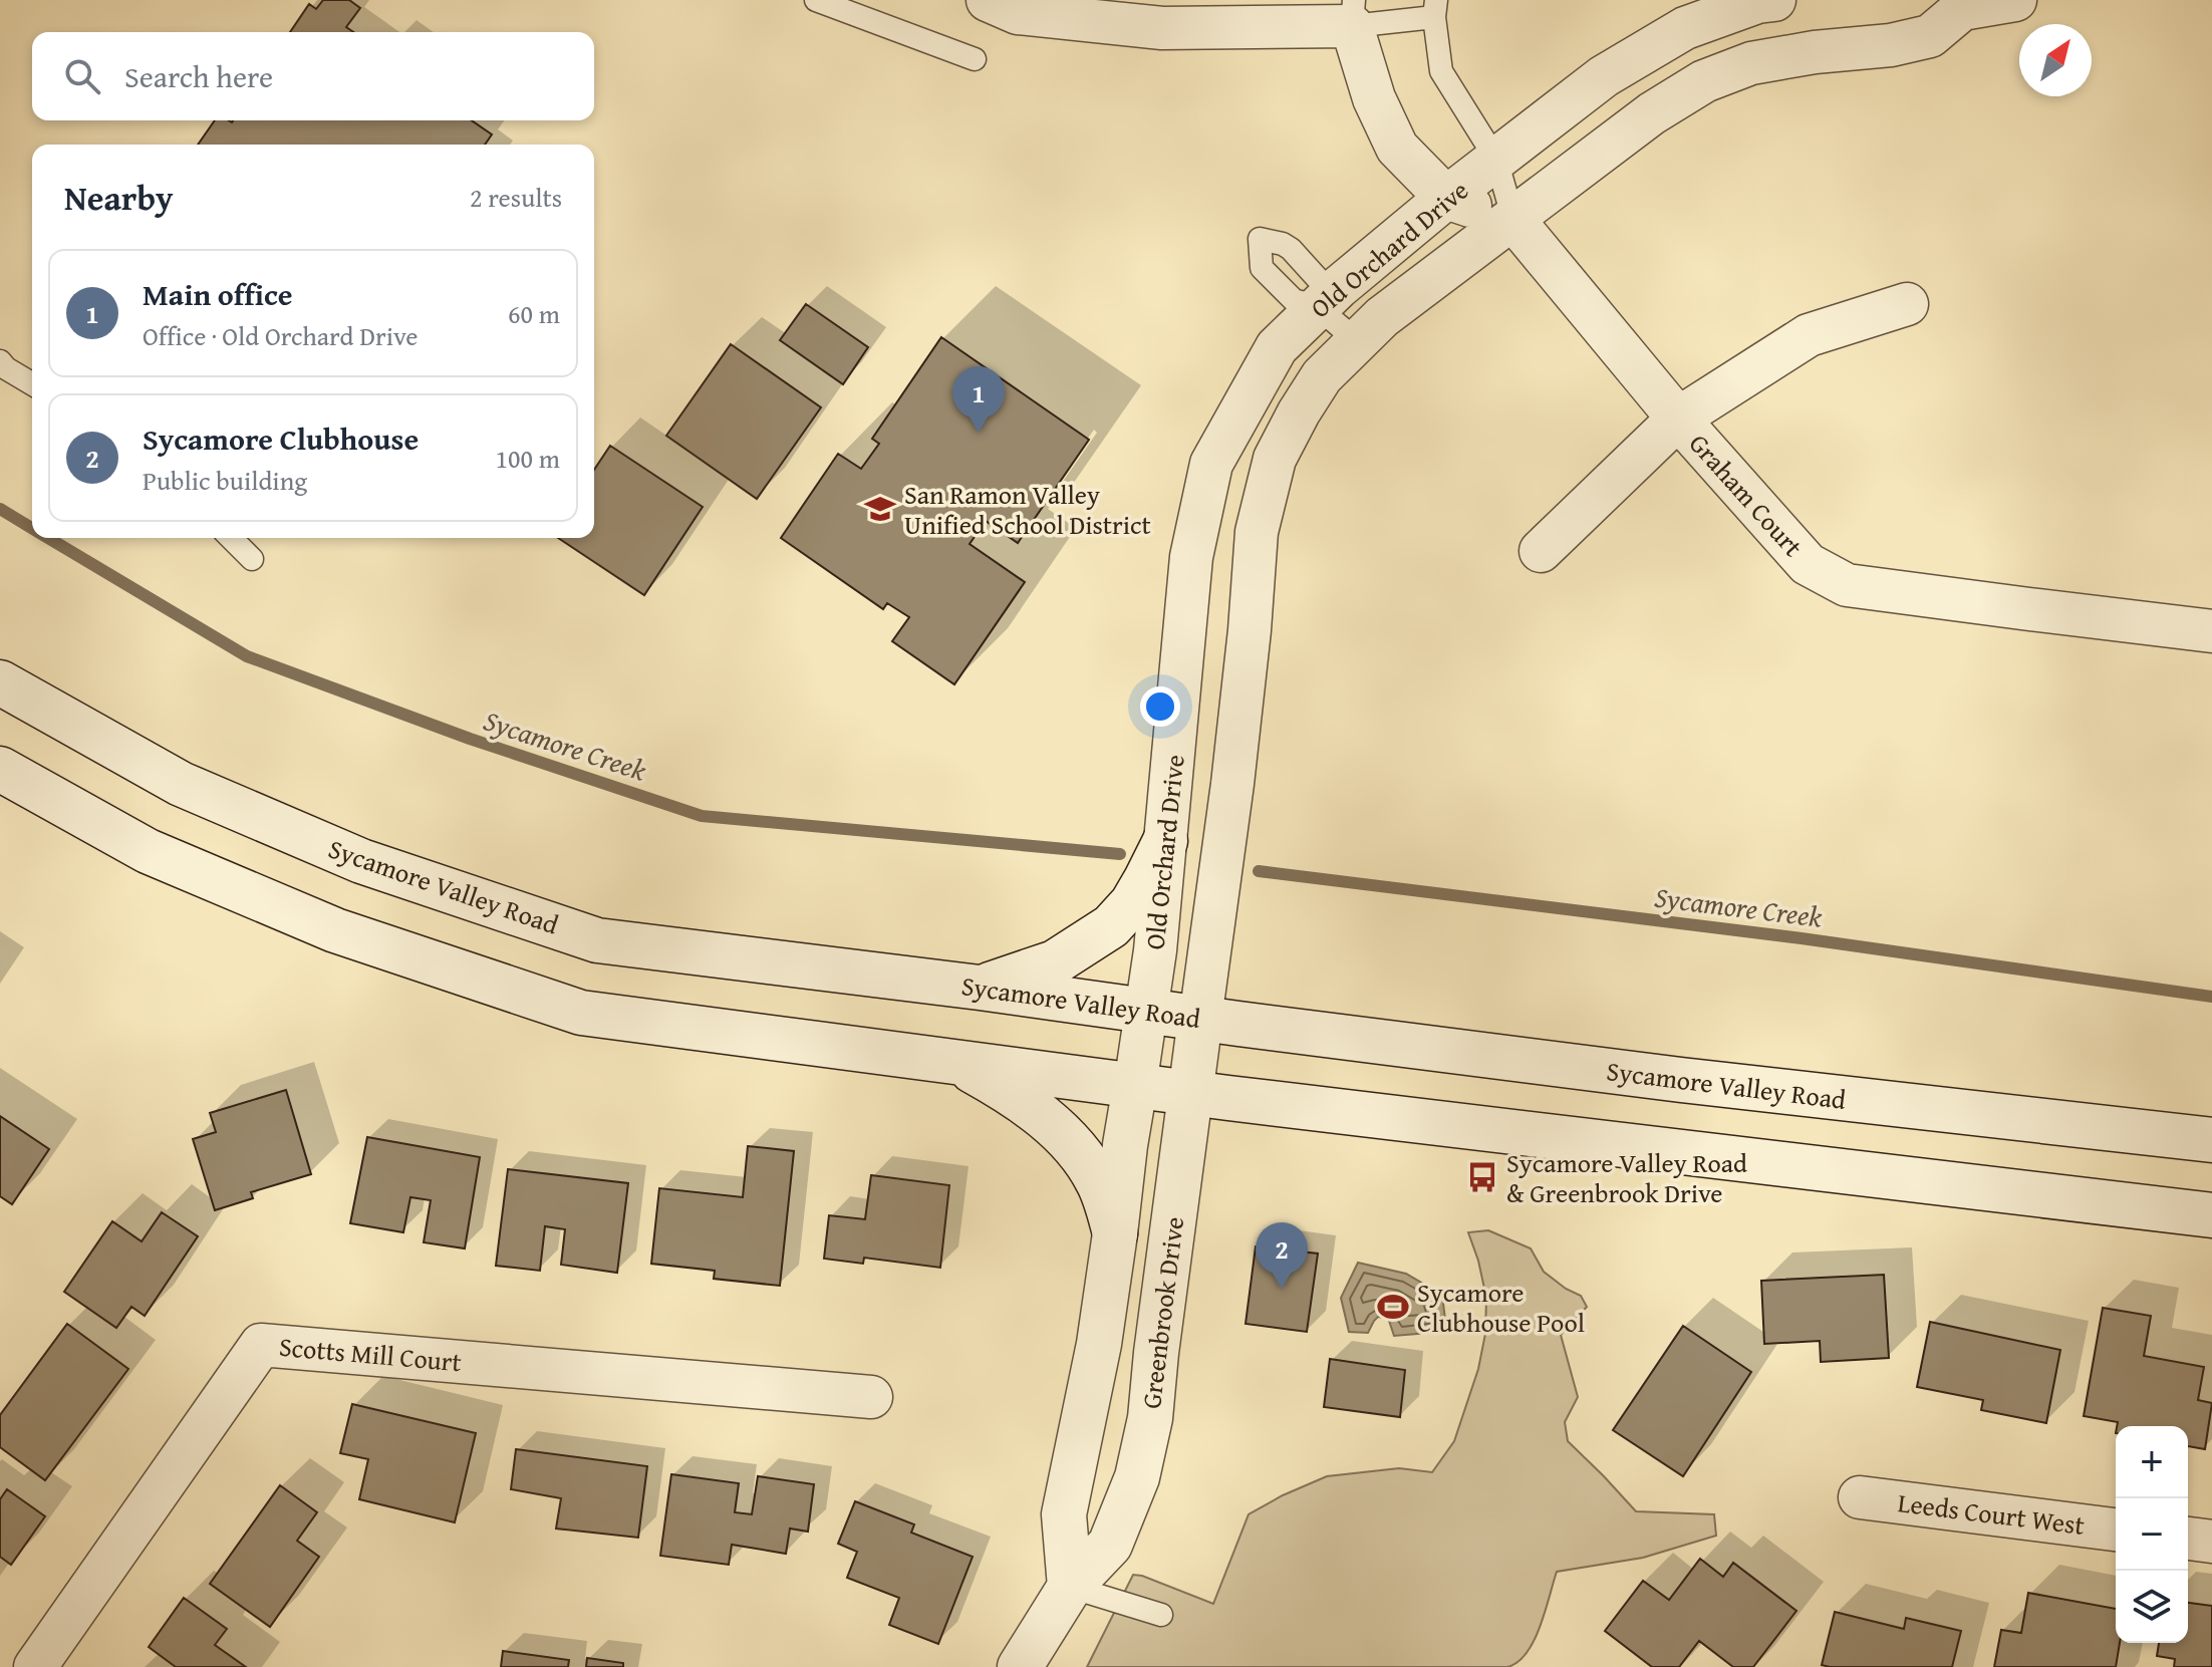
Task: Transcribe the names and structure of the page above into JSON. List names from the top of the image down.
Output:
{
  "streets": {
    "main road": ["Sycamore Valley Road", "Greenbrook Drive"],
    "street": [
      "Old Orchard Drive",
      "Graham Court",
      "Scotts Mill Court",
      "Leeds Court West"
    ]
  },
  "crossings": [
    ["Old Orchard Drive", "Graham Court"],
    ["Old Orchard Drive", "Sycamore Valley Road"],
    ["Old Orchard Drive", "Greenbrook Drive"],
    ["Sycamore Valley Road", "Greenbrook Drive"]
  ],
  "water": ["Sycamore Creek"],
  "places": {
    "school or university": ["San Ramon Valley Unified School District"],
    "bus stop": ["Sycamore Valley Road & Greenbrook Drive"],
    "sports": ["Sycamore Clubhouse Pool"]
  },
  "north": "top right",
  "page": {
    "search": "Search here",
    "heading": ["Nearby", "2 results"],
    "list": [
      {
        "mark": "1",
        "name": "Main office",
        "note": "Office · Old Orchard Drive",
        "value": "60 m"
      },
      {
        "mark": "2",
        "name": "Sycamore Clubhouse",
        "note": "Public building",
        "value": "100 m"
      }
    ],
    "pins": ["1", "2"],
    "map_buttons": ["+", "−"]
  }
}
